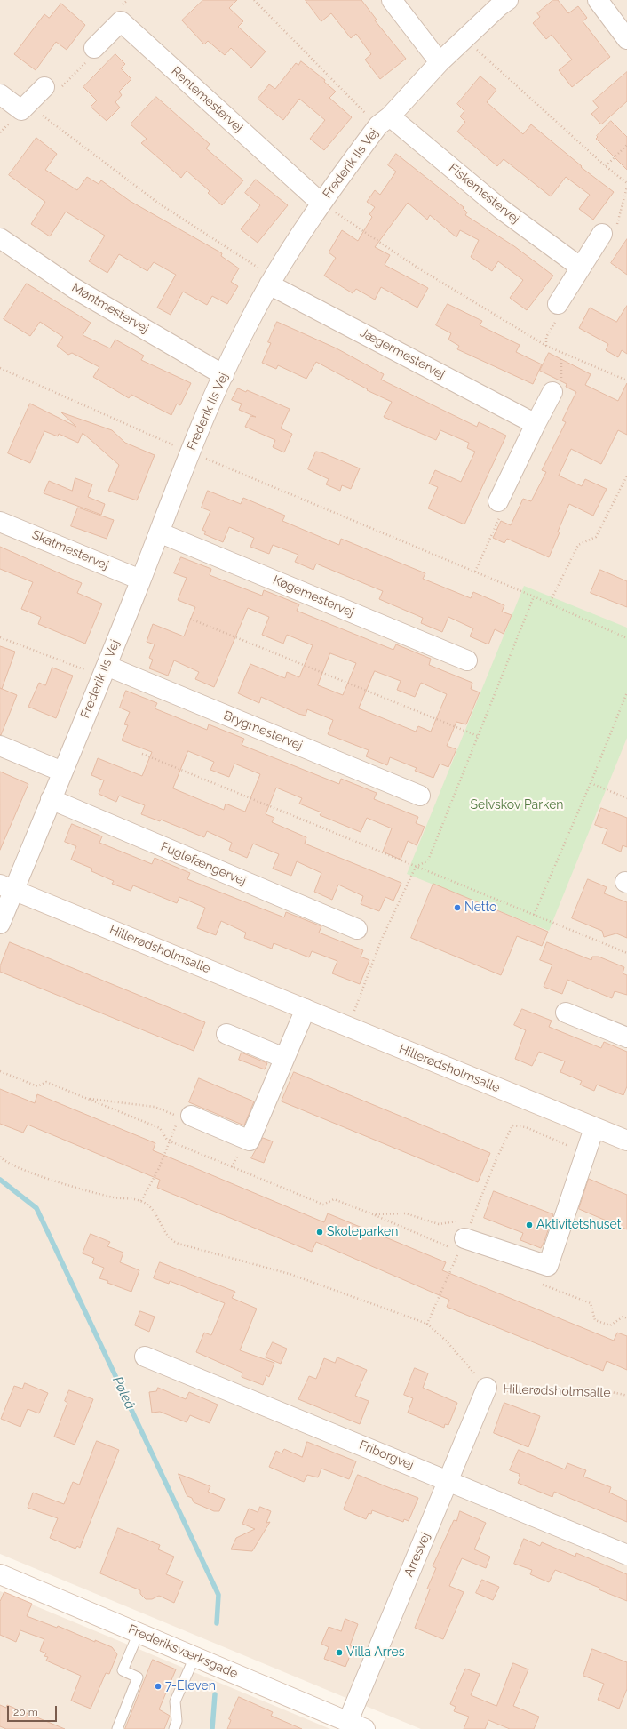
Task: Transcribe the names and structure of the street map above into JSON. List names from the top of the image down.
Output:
{
  "streets": {
    "street": [
      "Rentemestervej",
      "Frederik IIs Vej",
      "Fiskemestervej",
      "Møntmestervej",
      "Jægermestervej",
      "Skatmestervej",
      "Køgemestervej",
      "Brygmestervej",
      "Fuglefængervej",
      "Hillerødsholmsalle",
      "Friborgvej",
      "Arresvej",
      "Frederiksværksgade"
    ]
  },
  "crossings": [
    ["Rentemestervej", "Frederik IIs Vej"],
    ["Frederik IIs Vej", "Fiskemestervej"],
    ["Frederik IIs Vej", "Møntmestervej"],
    ["Frederik IIs Vej", "Jægermestervej"],
    ["Frederik IIs Vej", "Skatmestervej"],
    ["Frederik IIs Vej", "Køgemestervej"],
    ["Frederik IIs Vej", "Brygmestervej"],
    ["Frederik IIs Vej", "Fuglefængervej"],
    ["Frederik IIs Vej", "Hillerødsholmsalle"],
    ["Hillerødsholmsalle", "Arresvej"],
    ["Friborgvej", "Arresvej"],
    ["Arresvej", "Frederiksværksgade"]
  ],
  "water": ["Pøleå"],
  "parks": ["Selvskov Parken"],
  "places": [
    "Netto",
    "Aktivitetshuset",
    "Skoleparken",
    "Villa Arres",
    "7-Eleven"
  ],
  "scale_bar": "20 m"
}
